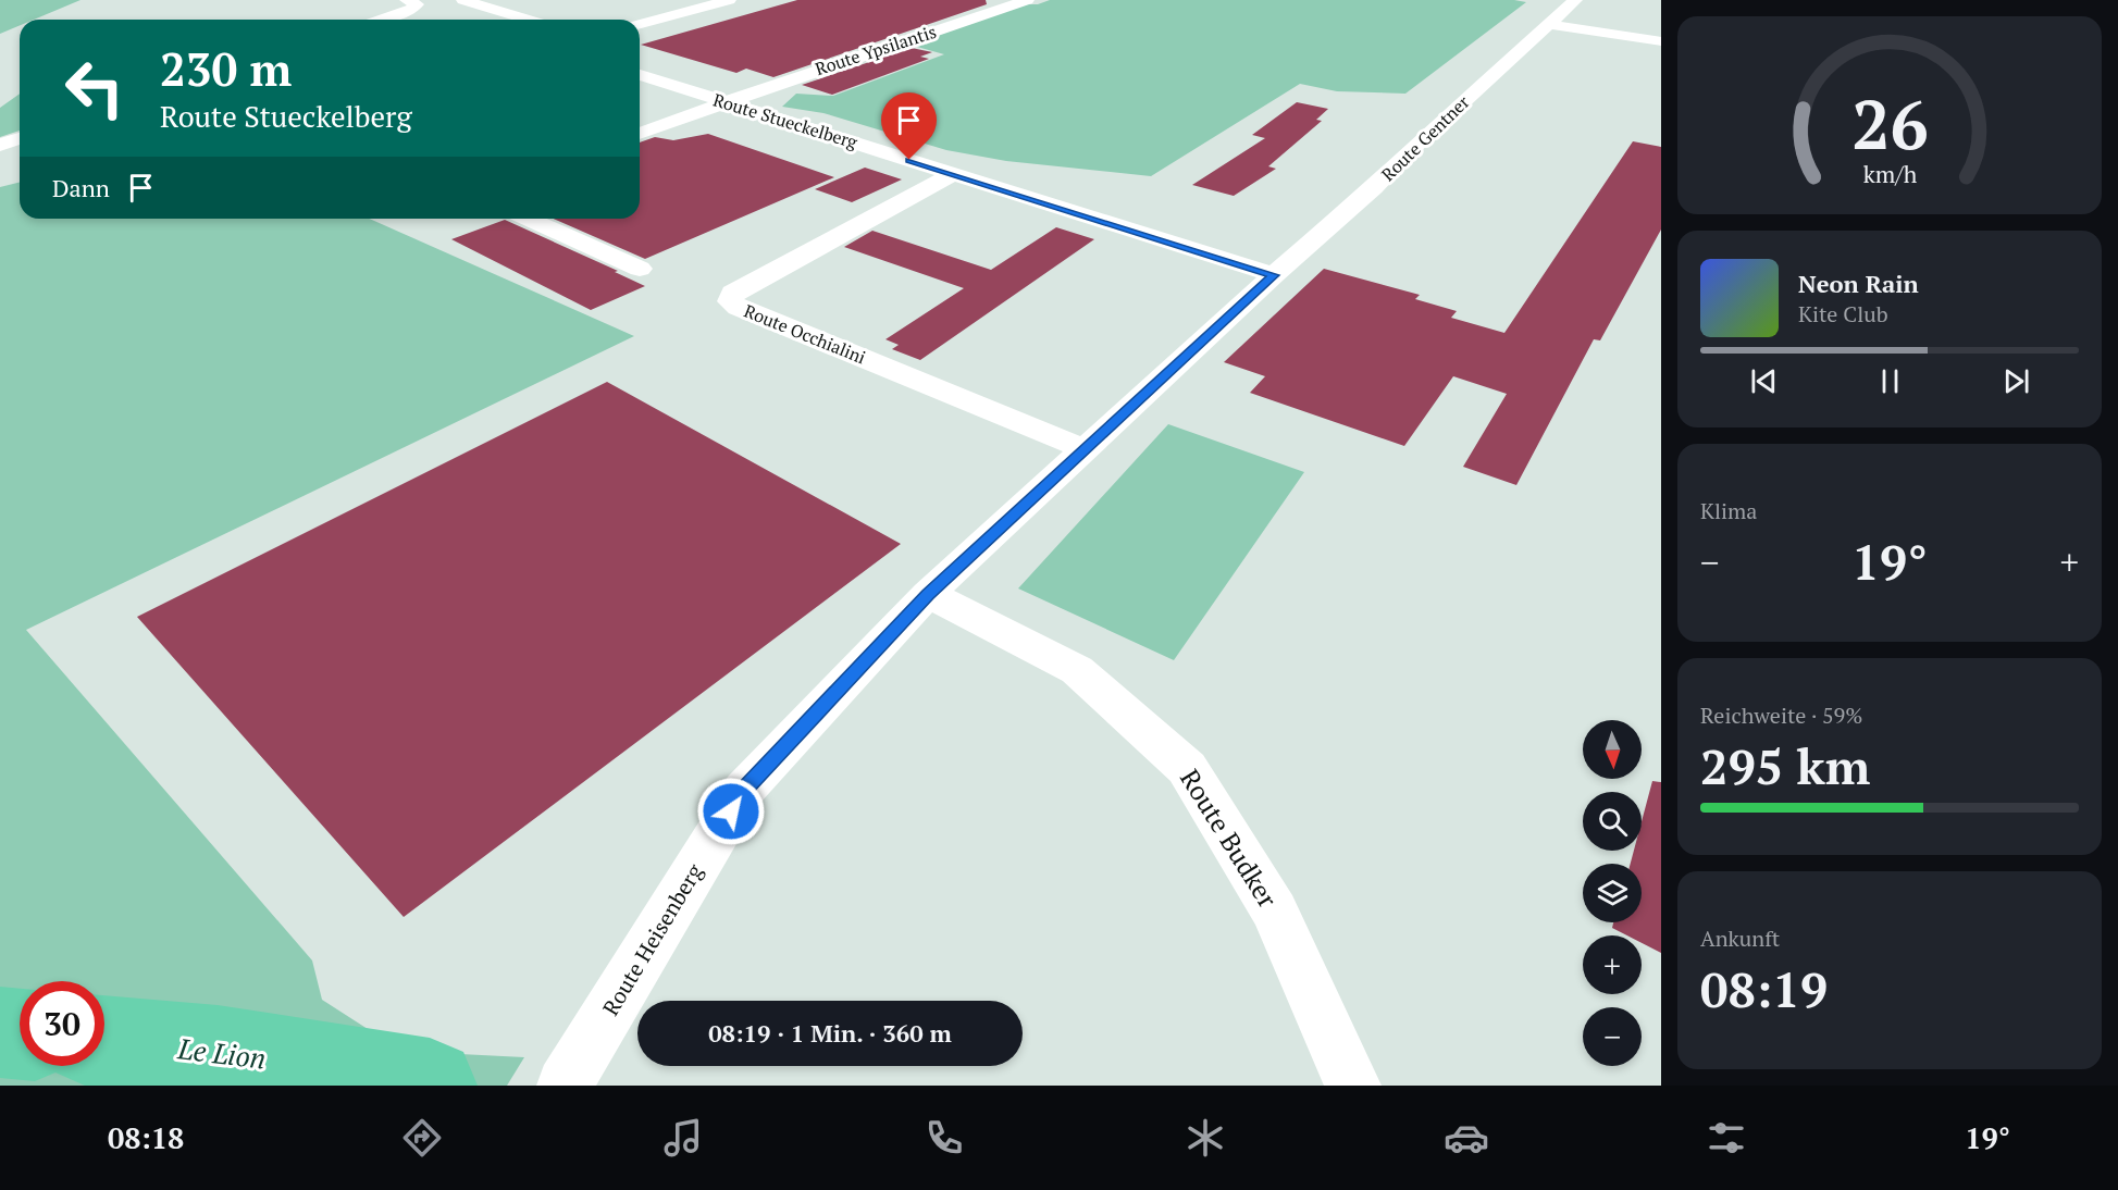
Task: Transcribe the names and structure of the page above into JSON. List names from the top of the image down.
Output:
{
  "streets": {
    "street": [
      "Route Ypsilantis",
      "Route Stueckelberg",
      "Route Gentner",
      "Route Occhialini",
      "Route Budker",
      "Route Heisenberg"
    ]
  },
  "crossings": [
    ["Route Ypsilantis", "Route Stueckelberg"],
    ["Route Stueckelberg", "Route Gentner"],
    ["Route Stueckelberg", "Route Occhialini"],
    ["Route Stueckelberg", "Route Heisenberg"],
    ["Route Gentner", "Route Heisenberg"],
    ["Route Occhialini", "Route Heisenberg"],
    ["Route Budker", "Route Heisenberg"]
  ],
  "water": ["Le Lion"],
  "north": "bottom",
  "page": {
    "turn": ["230 m", "Route Stueckelberg"],
    "then": "Dann",
    "song": ["Neon Rain", "Kite Club"],
    "tile": [
      "Klima",
      ["Reichweite · 59%", "295 km"],
      ["Ankunft", "08:19"]
    ],
    "heat": ["−", "19°", "+"],
    "map_buttons": ["+", "−"],
    "limit": "30",
    "trip": "08:19 · 1 Min. · 360 m",
    "tabs": ["08:18", "19°"],
    "gauge": ["26", "km/h"]
  }
}
